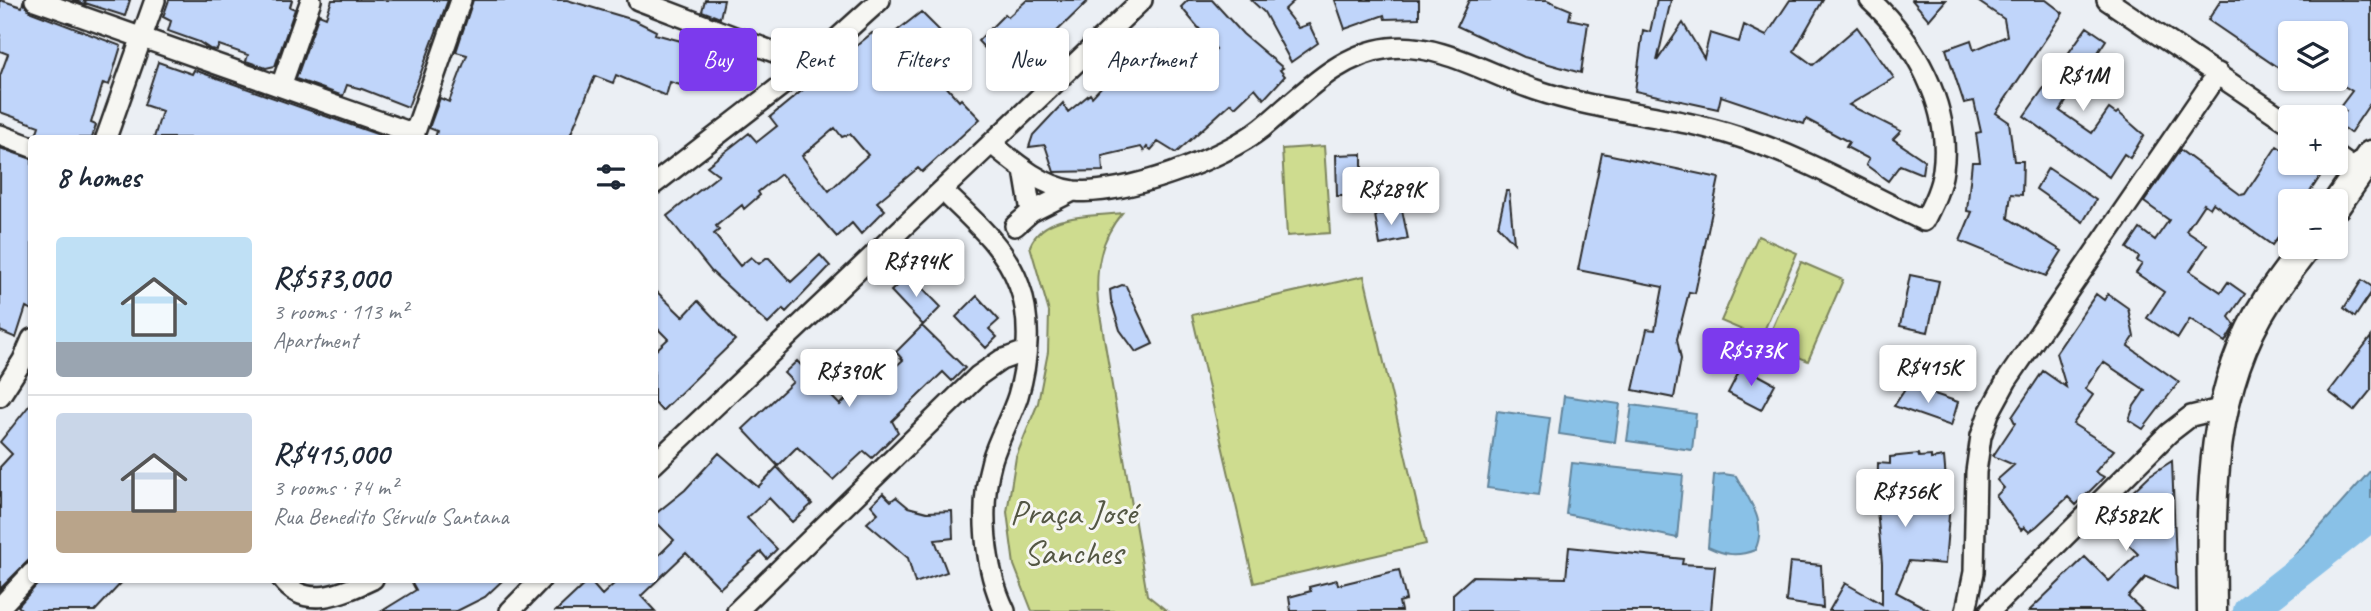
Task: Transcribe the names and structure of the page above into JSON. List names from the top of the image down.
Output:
{
  "parks": ["Praça José Sanches"],
  "page": {
    "map_buttons": ["+", "−"],
    "chip": [
      "Buy",
      "Rent",
      "Filters",
      "New",
      "Apartment"
    ],
    "price": [
      "R$1M",
      "R$289K",
      "R$794K",
      "R$573K",
      "R$415K",
      "R$390K",
      "R$756K",
      "R$582K"
    ],
    "heading": "8 homes",
    "list": [
      {
        "name": "R$573,000",
        "note": "3 rooms · 113 m² · Apartment"
      },
      {
        "name": "R$415,000",
        "note": "3 rooms · 74 m² · Rua Benedito Sérvulo Santana"
      }
    ]
  }
}
